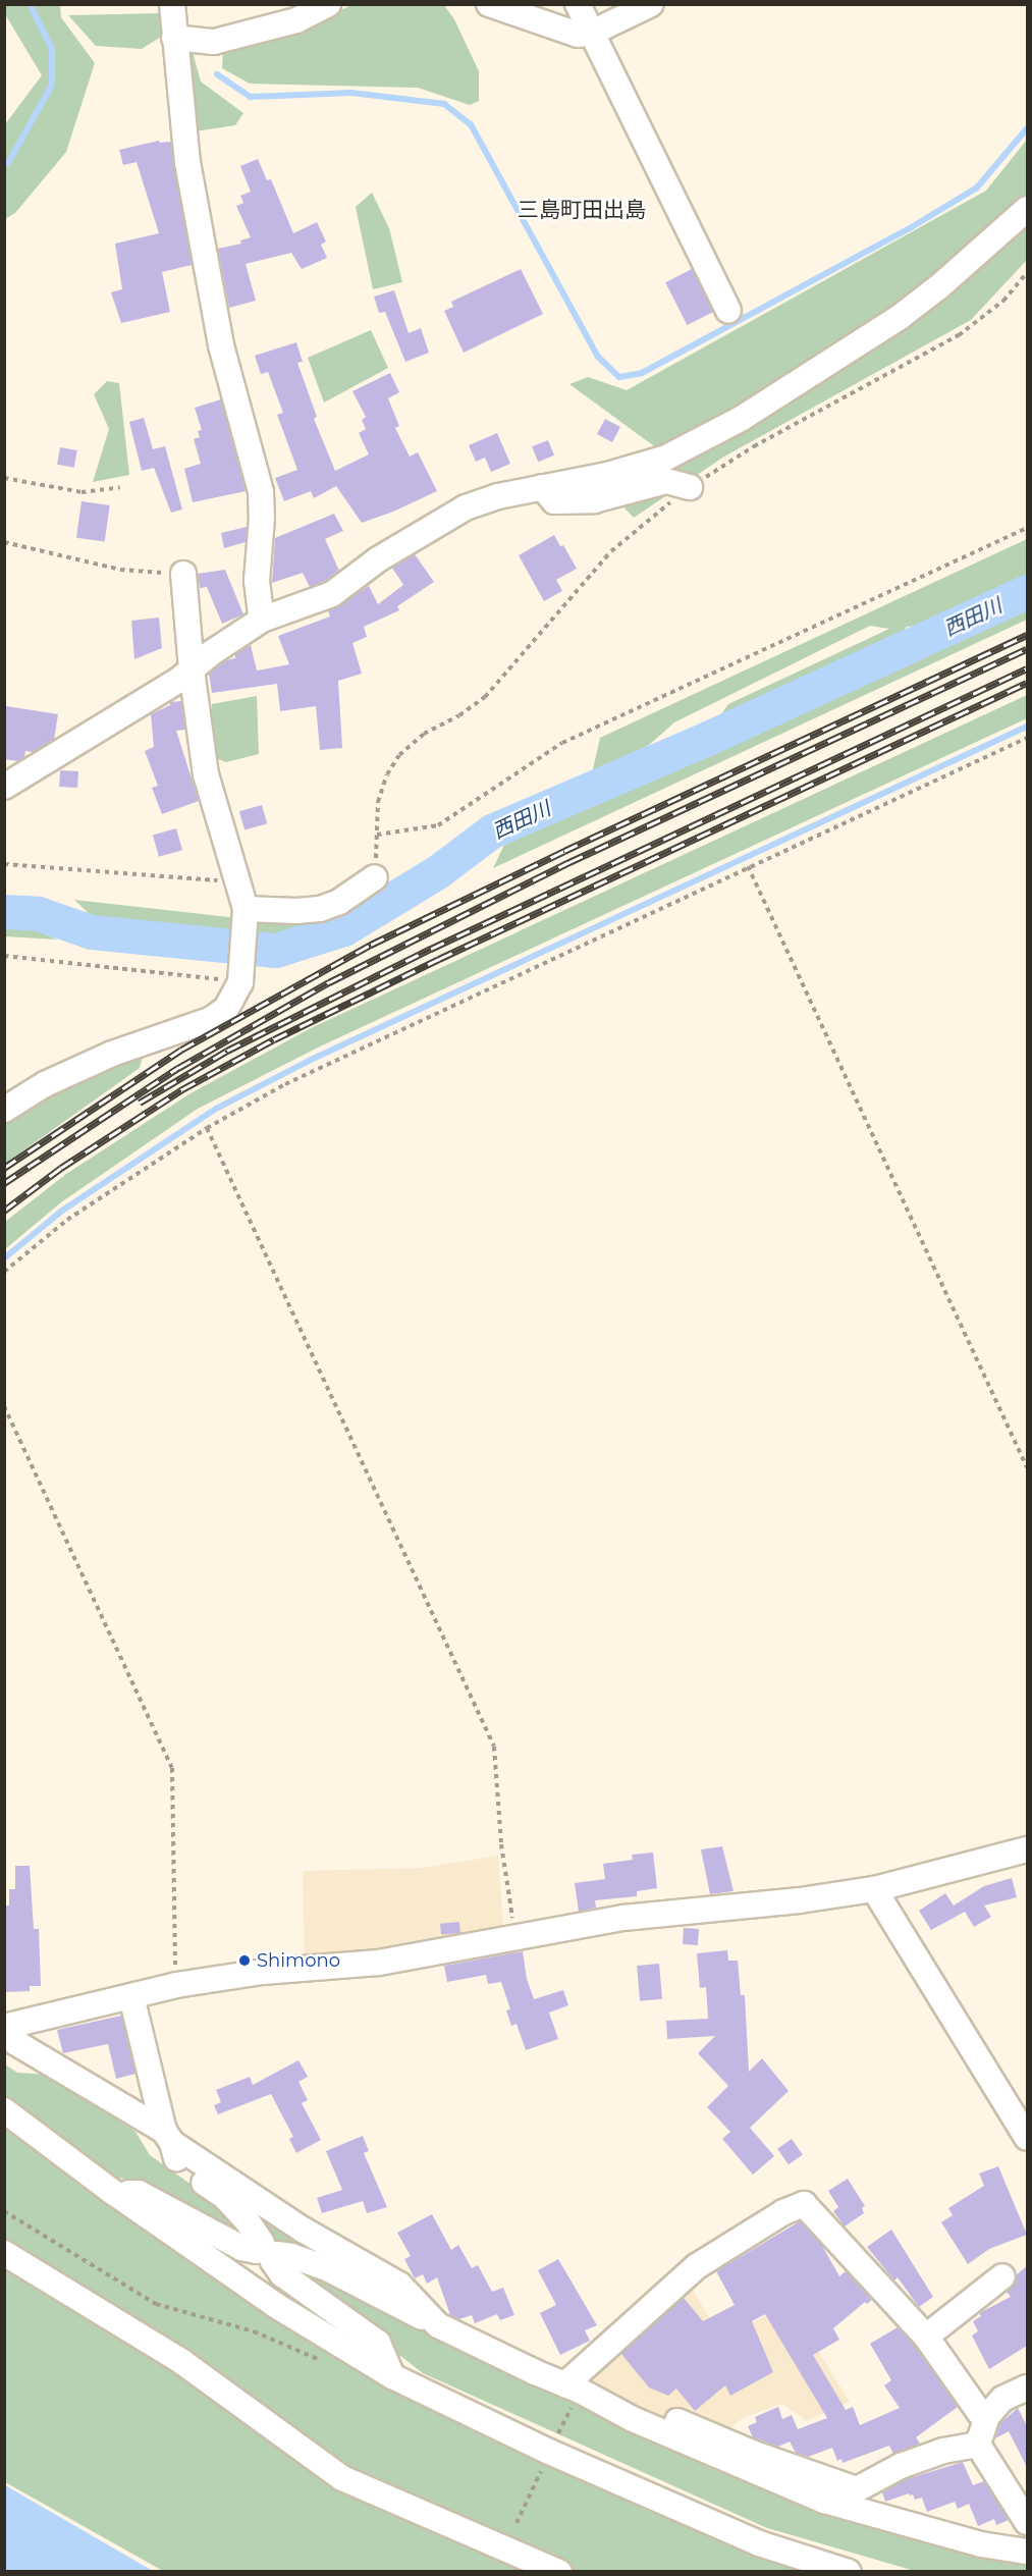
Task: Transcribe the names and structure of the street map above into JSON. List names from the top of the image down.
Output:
{
  "districts": ["三島町田出島"],
  "water": ["西田川"],
  "places": ["Shimono"]
}
